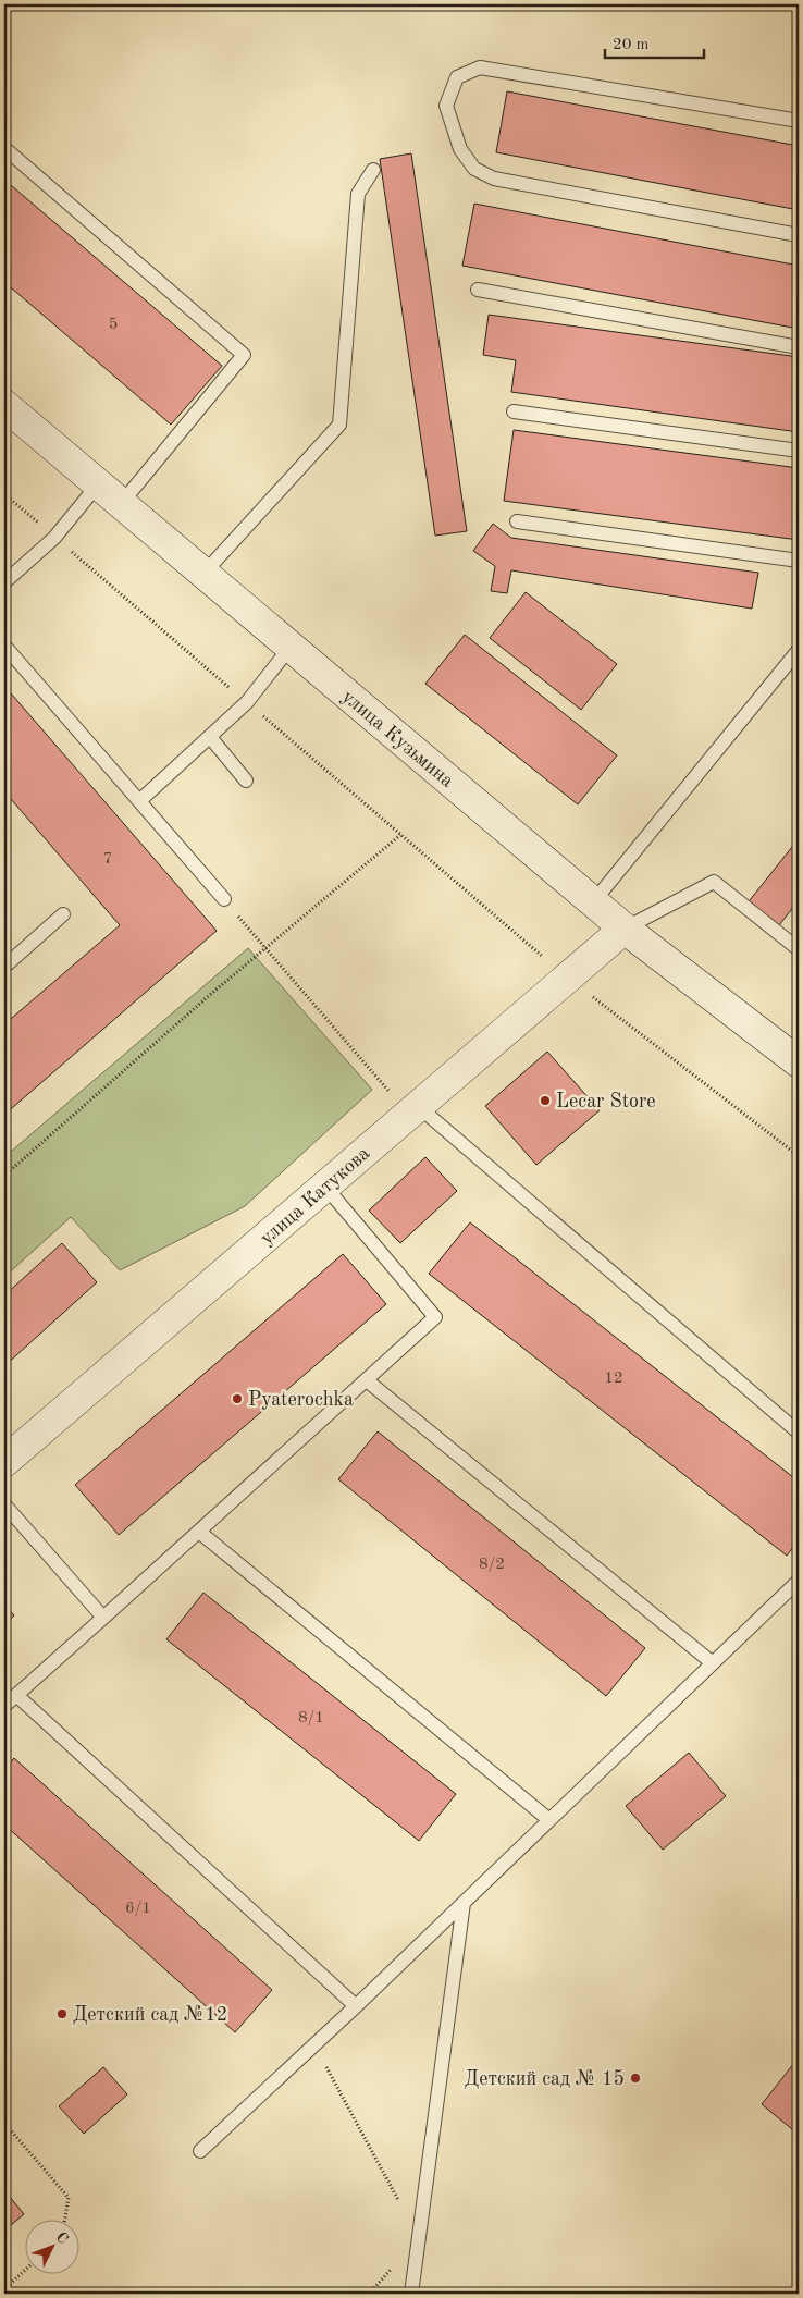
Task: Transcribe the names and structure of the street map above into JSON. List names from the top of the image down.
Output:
{
  "streets": {
    "main road": ["улица Кузьмина", "улица Катукова"]
  },
  "crossings": [
    ["улица Кузьмина", "улица Катукова"]
  ],
  "places": [
    "Lecar Store",
    "Pyaterochka",
    "Детский сад №12",
    "Детский сад № 15"
  ],
  "house_numbers": [
    "5",
    "7",
    "12",
    "8/2",
    "8/1",
    "6/1"
  ],
  "scale_bar": "20 m",
  "north": "top right"
}
